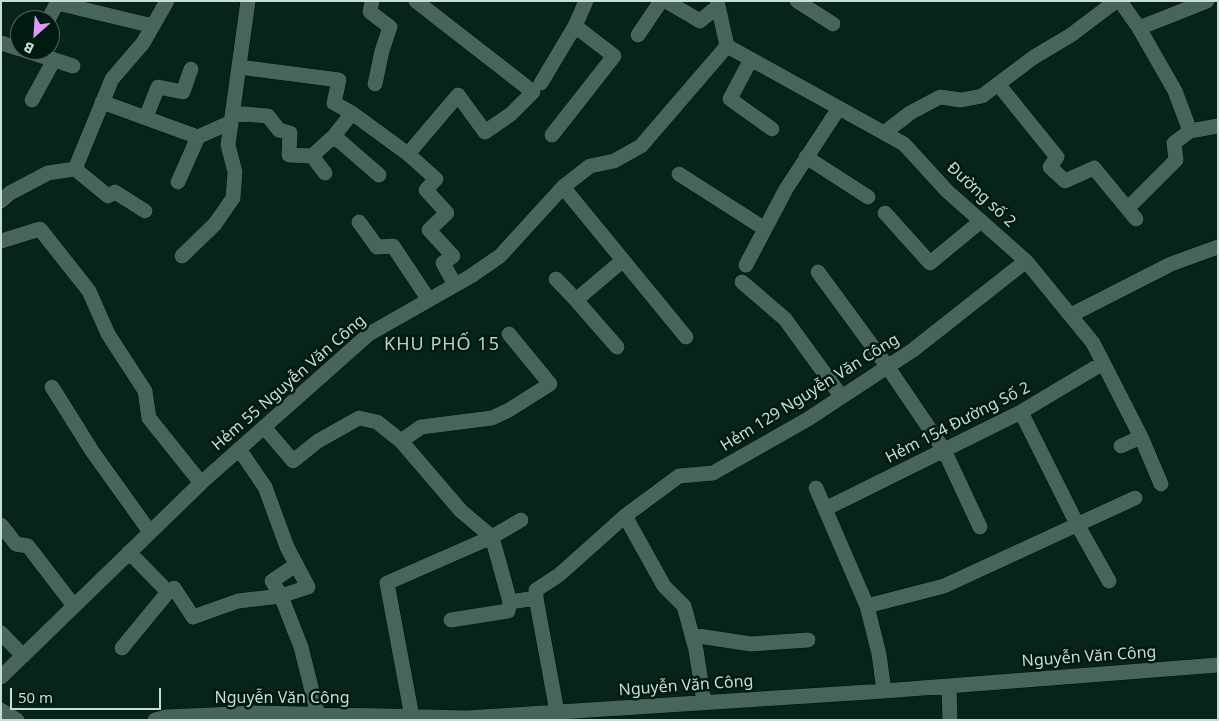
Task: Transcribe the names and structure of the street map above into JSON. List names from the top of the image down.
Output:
{
  "streets": {
    "street": [
      "Đường số 2",
      "Hẻm 55 Nguyễn Văn Công",
      "Hẻm 129 Nguyễn Văn Công",
      "Hẻm 154 Đường Số 2",
      "Nguyễn Văn Công"
    ]
  },
  "crossings": [
    ["Đường số 2", "Hẻm 55 Nguyễn Văn Công"],
    ["Đường số 2", "Hẻm 129 Nguyễn Văn Công"],
    ["Đường số 2", "Hẻm 154 Đường Số 2"]
  ],
  "districts": ["KHU PHỐ 15"],
  "scale_bar": "50 m",
  "north": "bottom left"
}
